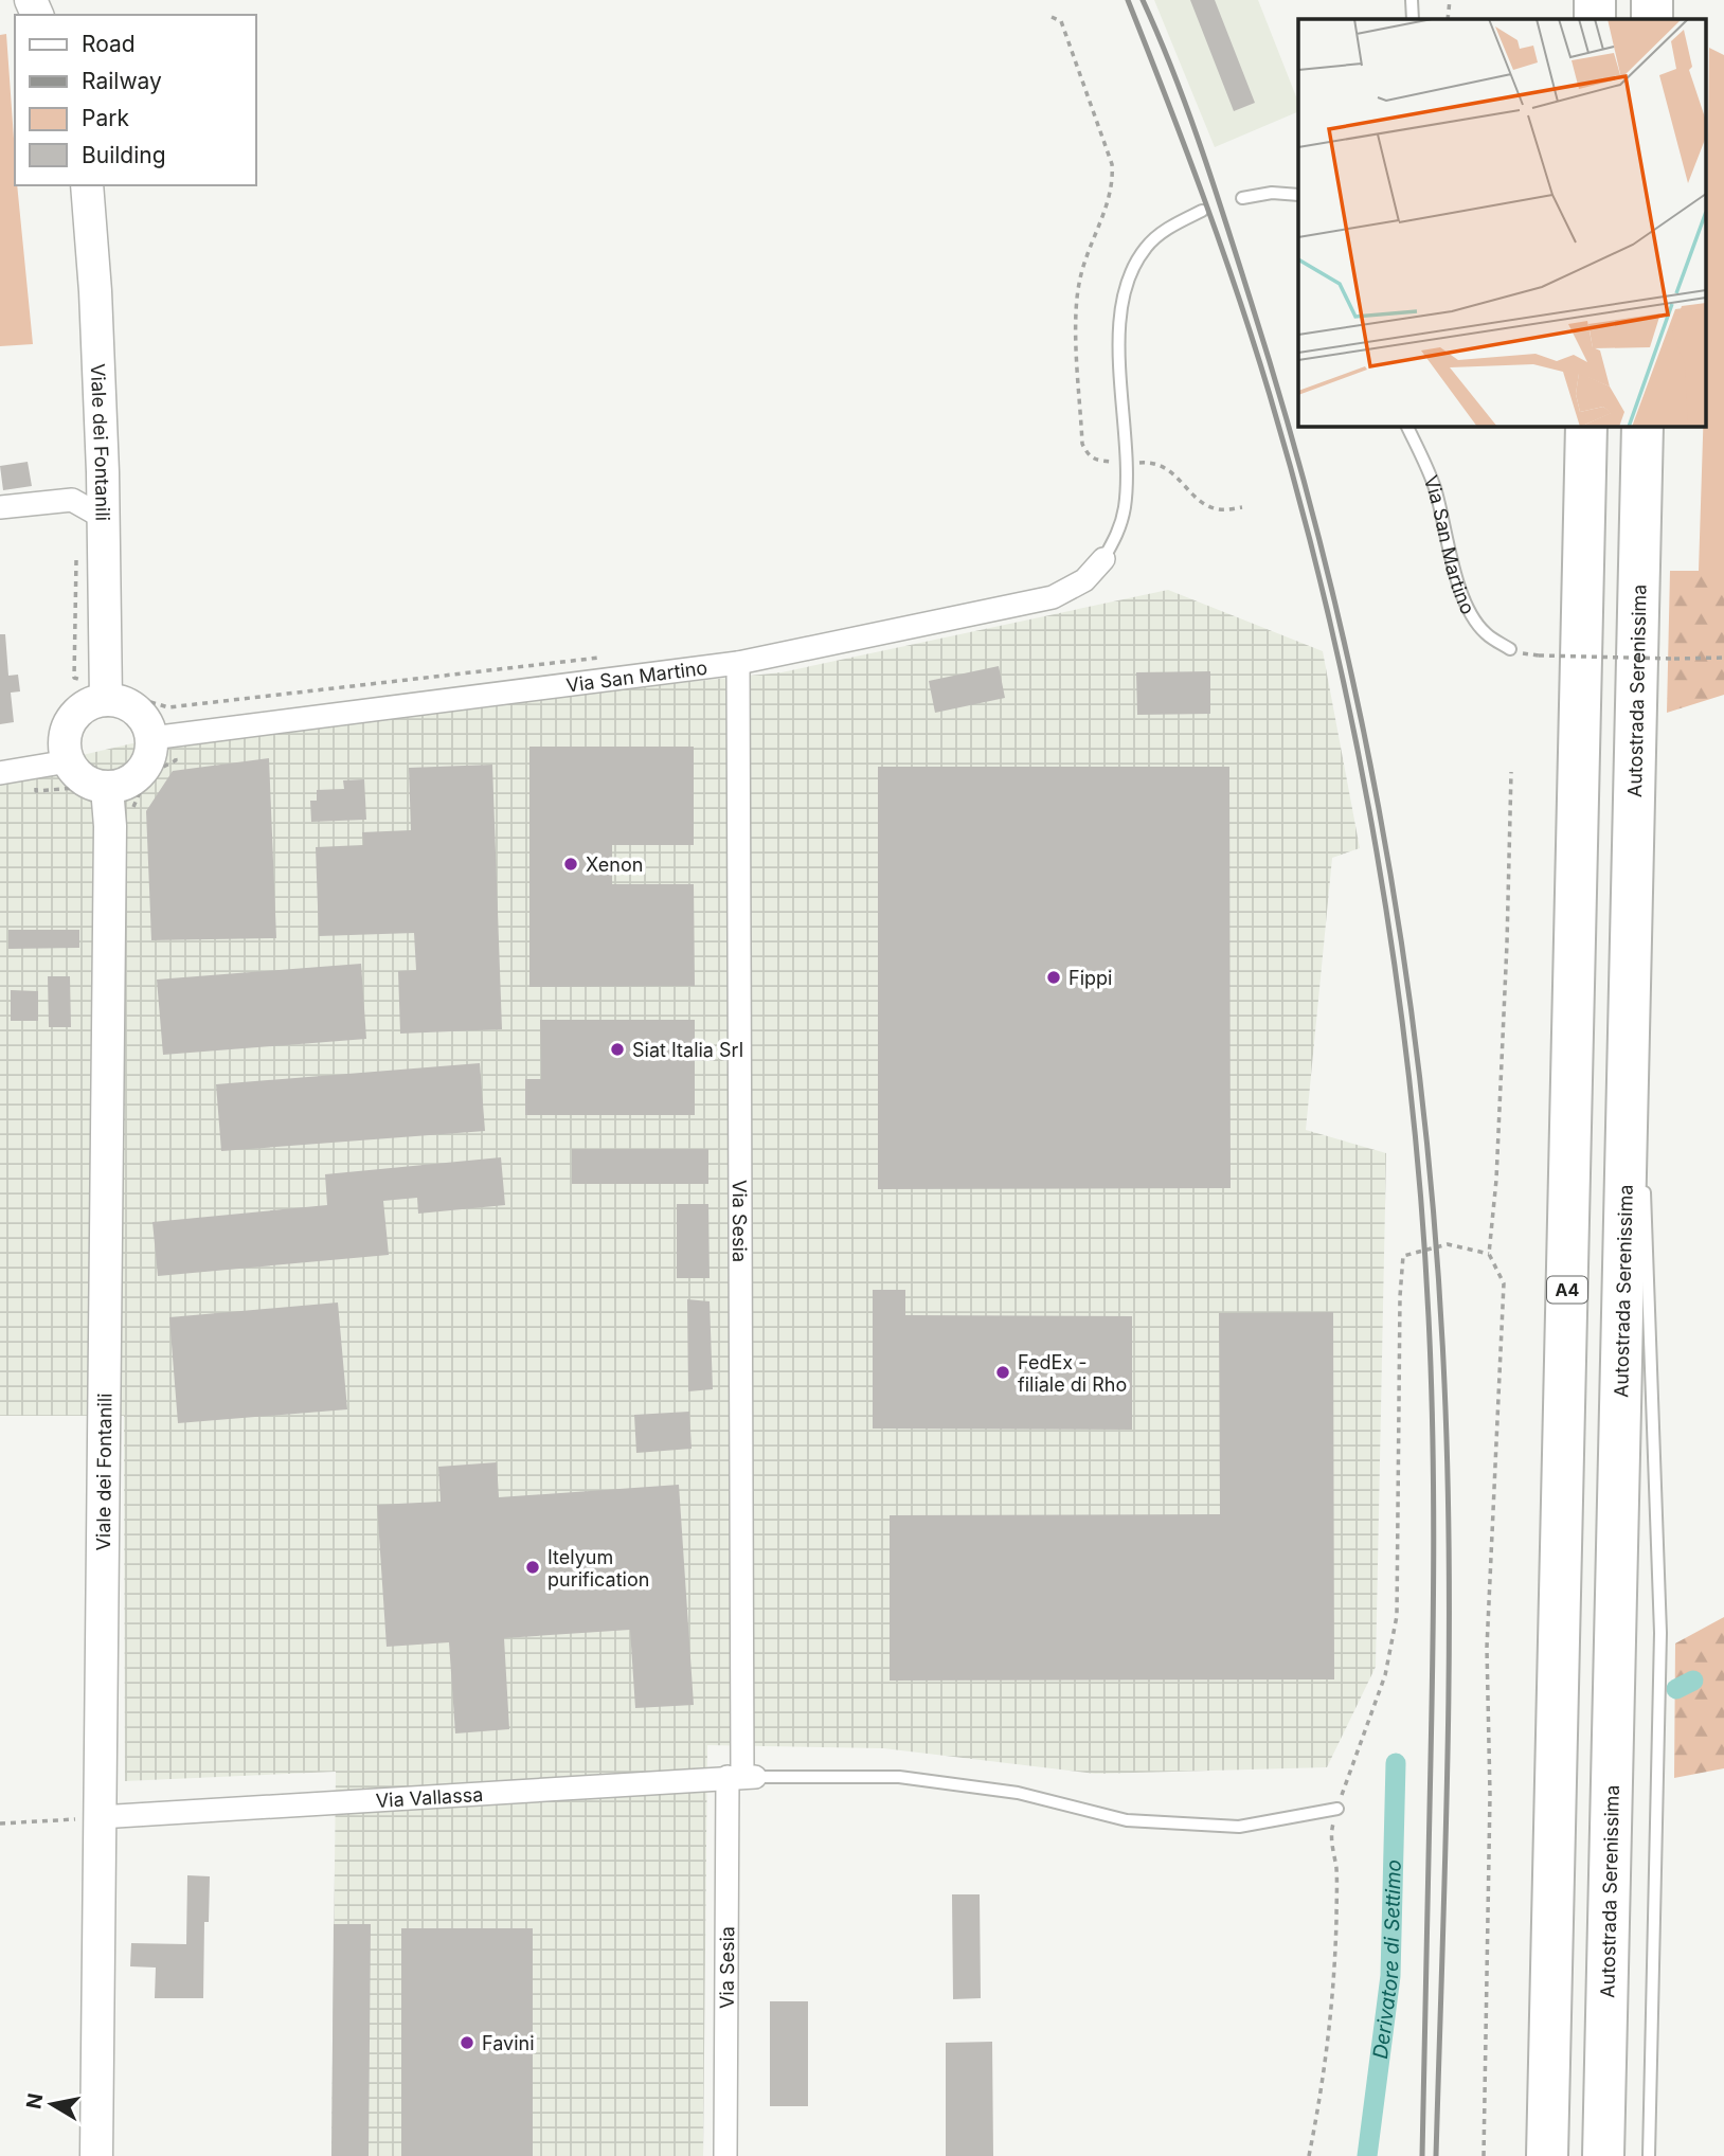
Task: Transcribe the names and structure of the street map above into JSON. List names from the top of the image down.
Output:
{
  "streets": {
    "highway": ["Autostrada Serenissima", "A4"],
    "main road": ["Viale dei Fontanili"],
    "street": ["Via San Martino", "Via Sesia", "Via Vallassa"]
  },
  "crossings": [
    ["Viale dei Fontanili", "Via San Martino"],
    ["Viale dei Fontanili", "Via Vallassa"],
    ["Via San Martino", "Via Sesia"],
    ["Via Sesia", "Via Vallassa"]
  ],
  "water": ["Derivatore di Settimo"],
  "places": [
    "Xenon",
    "Fippi",
    "Siat Italia Srl",
    "FedEx - filiale di Rho",
    "Itelyum purification",
    "Favini"
  ],
  "legend": [
    "Road",
    "Railway",
    "Park",
    "Building"
  ],
  "north": "left"
}
